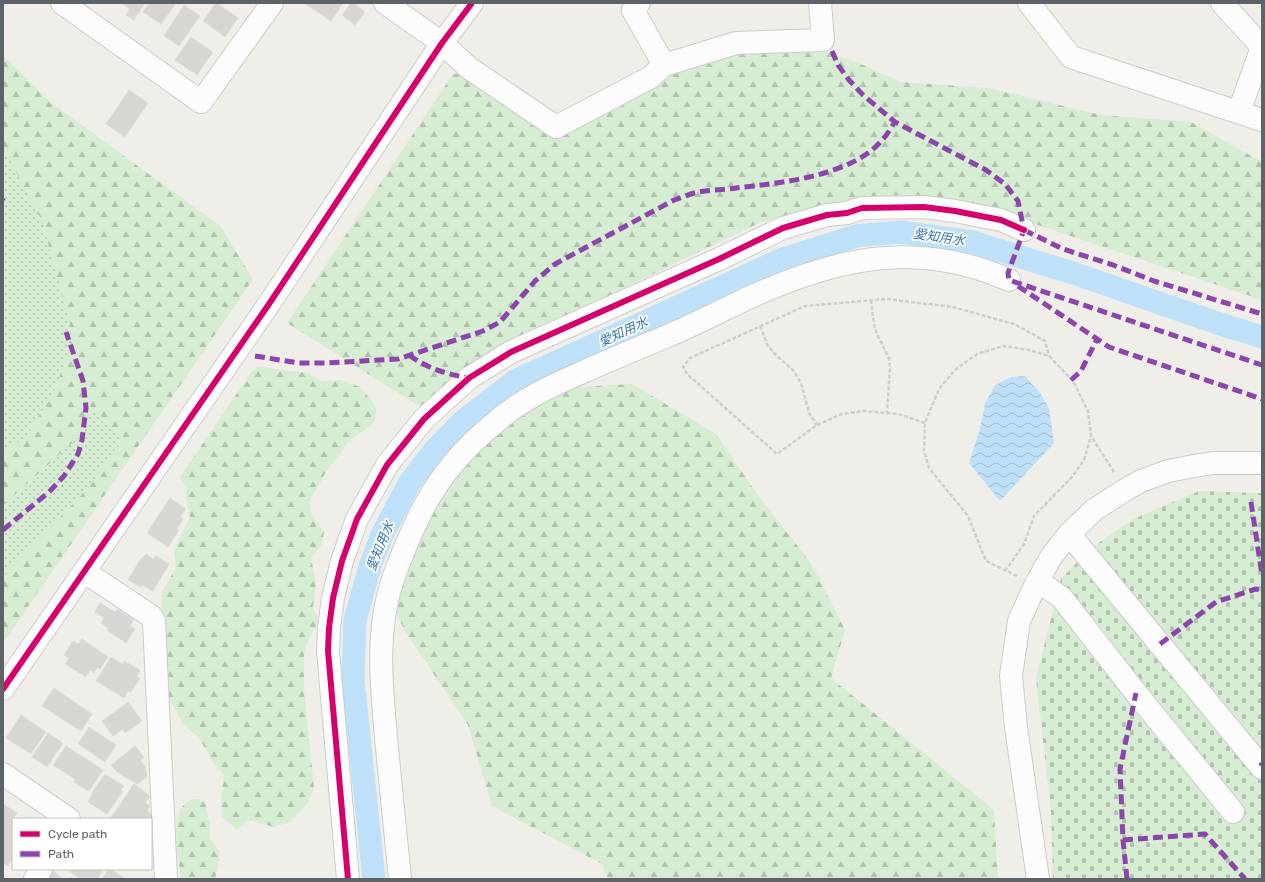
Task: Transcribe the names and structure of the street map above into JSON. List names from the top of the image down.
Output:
{
  "water": ["愛知用水"],
  "legend": ["Cycle path", "Path"]
}
